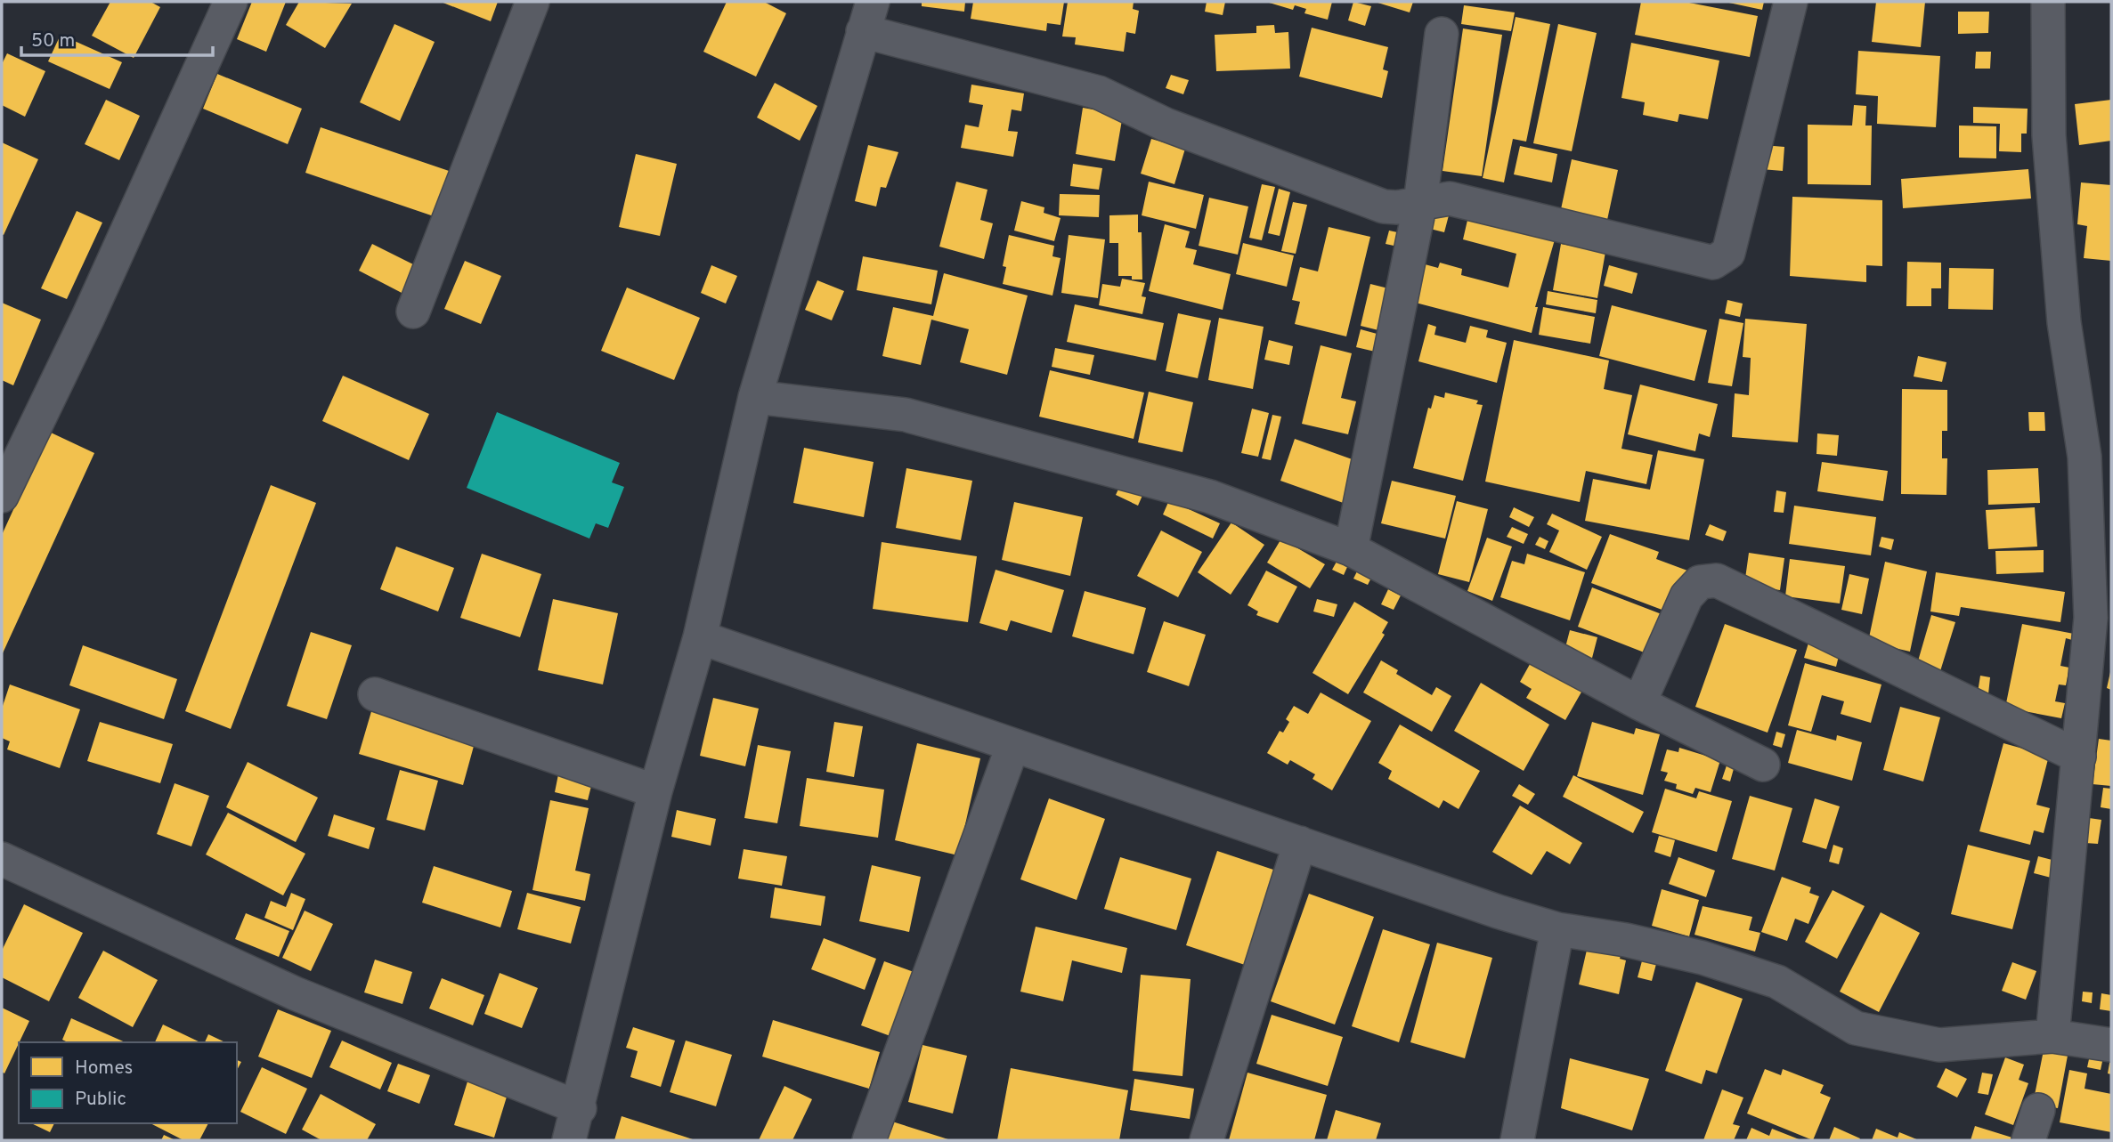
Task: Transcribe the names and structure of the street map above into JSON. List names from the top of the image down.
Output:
{
  "legend": ["Homes", "Public"],
  "scale_bar": "50 m"
}
